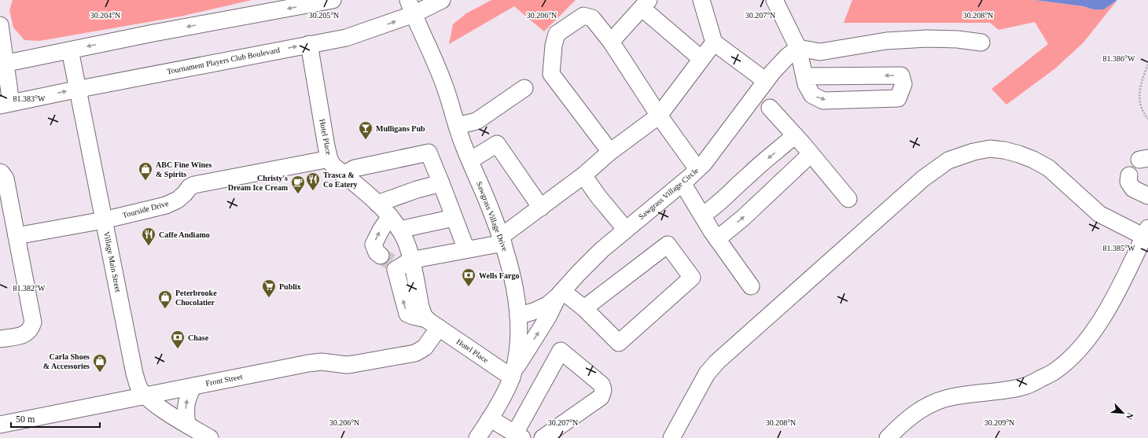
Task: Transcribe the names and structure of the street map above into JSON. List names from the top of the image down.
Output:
{
  "streets": {
    "street": [
      "Tournament Players Club Boulevard",
      "Hotel Place",
      "Sawgrass Village Circle",
      "Tourside Drive",
      "Sawgrass Village Drive",
      "Village Main Street",
      "Front Street"
    ]
  },
  "crossings": [
    ["Tournament Players Club Boulevard", "Hotel Place"],
    ["Tournament Players Club Boulevard", "Sawgrass Village Drive"],
    ["Tournament Players Club Boulevard", "Village Main Street"],
    ["Hotel Place", "Tourside Drive"],
    ["Hotel Place", "Sawgrass Village Drive"],
    ["Hotel Place", "Front Street"],
    ["Sawgrass Village Circle", "Sawgrass Village Drive"],
    ["Tourside Drive", "Village Main Street"],
    ["Village Main Street", "Front Street"]
  ],
  "places": {
    "bar": ["Mulligans Pub"],
    "shop": ["ABC Fine Wines & Spirits", "Peterbrooke Chocolatier", "Carla Shoes & Accessories"],
    "restaurant": ["Trasca & Co Eatery", "Caffe Andiamo"],
    "cafe": ["Christy's Dream Ice Cream"],
    "bank": ["Wells Fargo", "Chase"],
    "supermarket": ["Publix"]
  },
  "scale_bar": "50 m",
  "north": "bottom right",
  "coordinates": [
    "30.204°N",
    "30.205°N",
    "30.206°N",
    "30.207°N",
    "30.208°N",
    "81.386°W",
    "81.383°W",
    "81.385°W",
    "81.382°W",
    "30.209°N"
  ]
}
